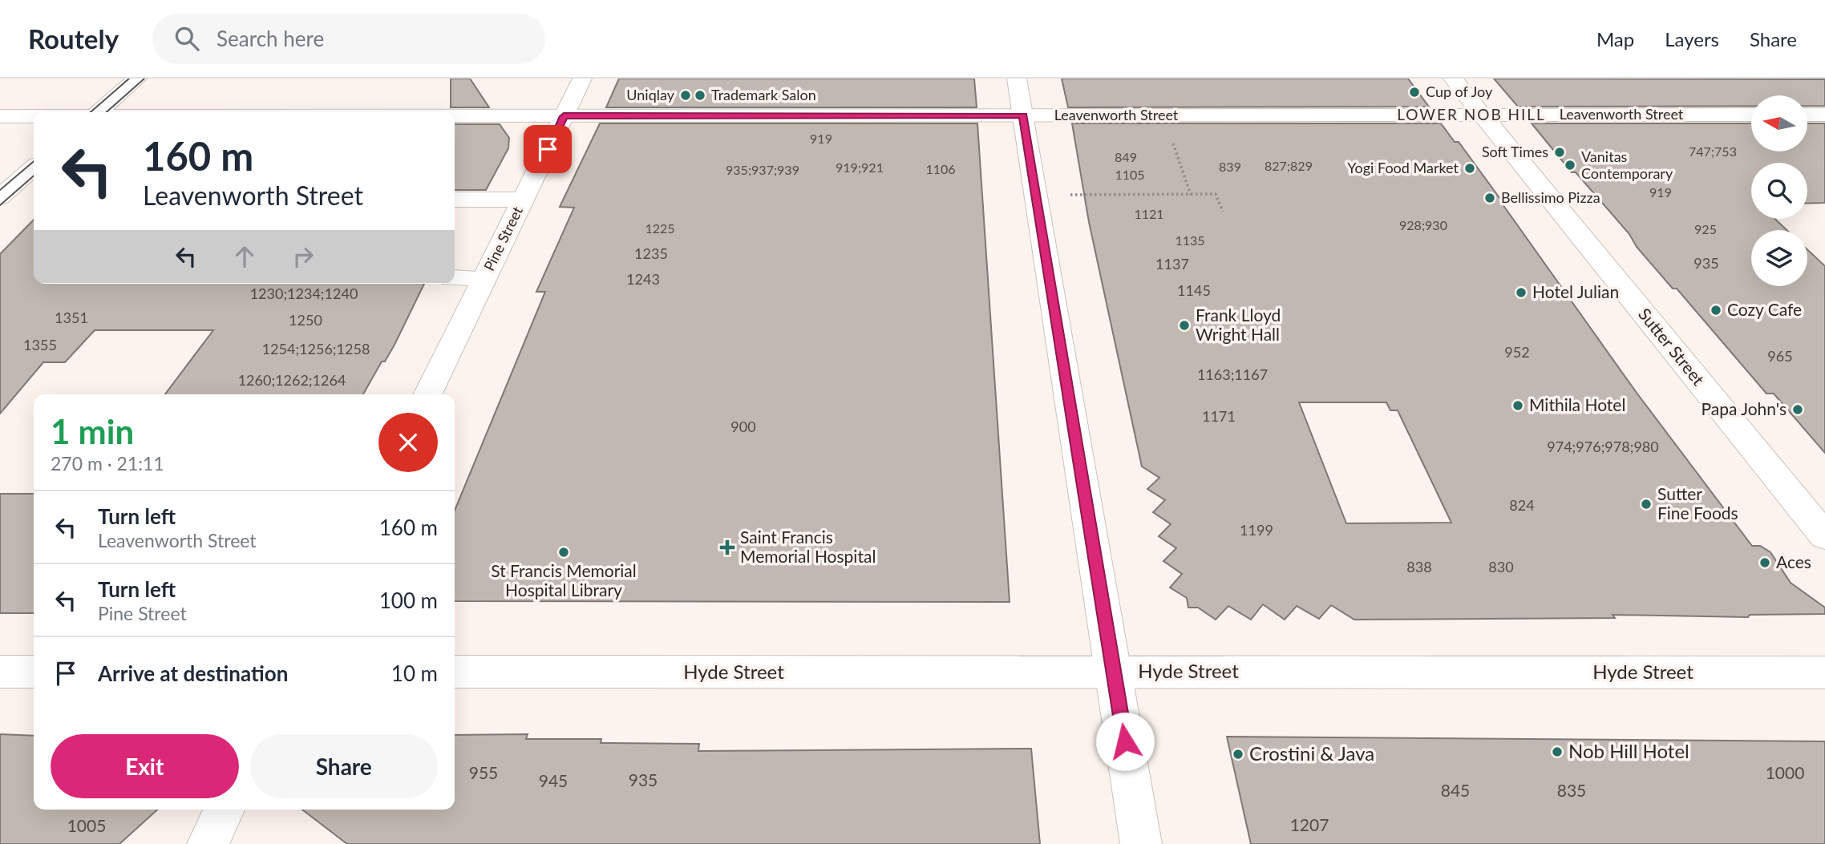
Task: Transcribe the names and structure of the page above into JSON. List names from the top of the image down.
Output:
{
  "streets": {
    "street": [
      "Leavenworth Street",
      "Pine Street",
      "Sutter Street",
      "Hyde Street"
    ]
  },
  "crossings": [
    ["Leavenworth Street", "Pine Street"],
    ["Leavenworth Street", "Sutter Street"]
  ],
  "districts": ["LOWER NOB HILL"],
  "places": {
    "other": [
      "Cup of Joy",
      "Uniqlay",
      "Trademark Salon",
      "Soft Times",
      "Vanitas Contemporary",
      "Yogi Food Market",
      "Bellissimo Pizza",
      "Hotel Julian",
      "Cozy Cafe",
      "Frank Lloyd Wright Hall",
      "Mithila Hotel",
      "Papa John's",
      "Sutter Fine Foods",
      "St Francis Memorial Hospital Library",
      "Aces",
      "Nob Hill Hotel",
      "Crostini & Java"
    ],
    "health": ["Saint Francis Memorial Hospital"]
  },
  "house_numbers": [
    "919",
    "747;753",
    "849",
    "827;829",
    "839",
    "919;921",
    "1106",
    "935;937;939",
    "1105",
    "919",
    "1121",
    "928;930",
    "1225",
    "925",
    "1135",
    "1235",
    "935",
    "1137",
    "1243",
    "1145",
    "1230;1234;1240",
    "1351",
    "1250",
    "1355",
    "1254;1256;1258",
    "952",
    "965",
    "1163;1167",
    "1260;1262;1264",
    "1171",
    "900",
    "974;976;978;980",
    "824",
    "1199",
    "838",
    "830",
    "955",
    "1000",
    "935",
    "945",
    "845",
    "835",
    "1207",
    "1005"
  ],
  "north": "left",
  "page": {
    "header": "Routely",
    "search": "Search here",
    "nav": ["Map", "Layers", "Share"],
    "turn": ["160 m", "Leavenworth Street"],
    "heading": ["1 min", "270 m · 21:11"],
    "list": [
      {
        "name": "Turn left",
        "note": "Leavenworth Street",
        "value": "160 m"
      },
      {
        "name": "Turn left",
        "note": "Pine Street",
        "value": "100 m"
      },
      {
        "name": "Arrive at destination",
        "value": "10 m"
      }
    ],
    "buttons": ["Exit", "Share"]
  }
}
